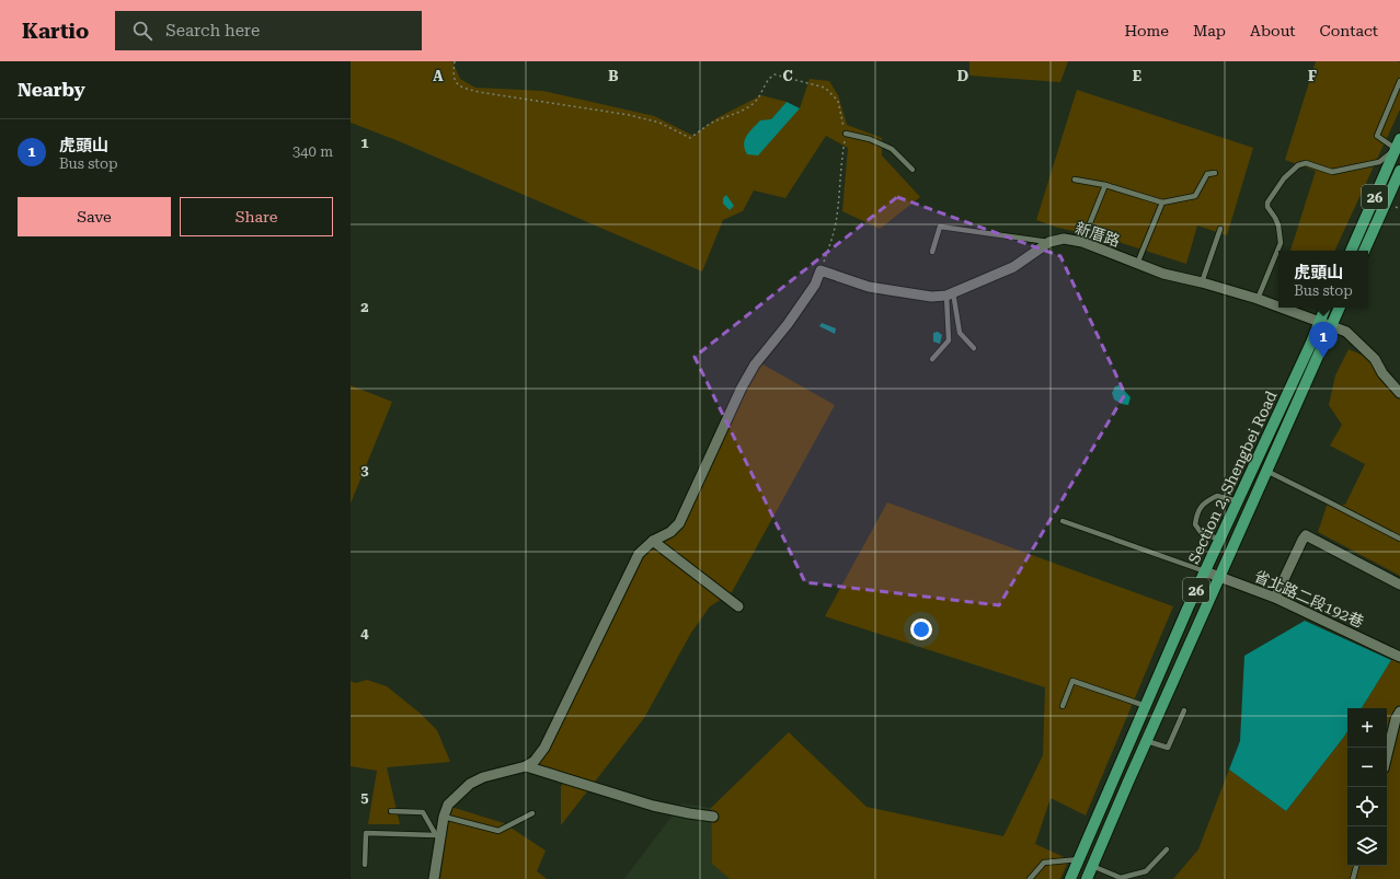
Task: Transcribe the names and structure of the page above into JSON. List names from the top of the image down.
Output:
{
  "streets": {
    "main road": ["26", "Section 2, Shengbei Road"],
    "street": ["新厝路", "省北路二段192巷"]
  },
  "crossings": [
    ["新厝路", "Section 2, Shengbei Road"],
    ["Section 2, Shengbei Road", "省北路二段192巷"]
  ],
  "page": {
    "header": "Kartio",
    "search": "Search here",
    "nav": [
      "Home",
      "Map",
      "About",
      "Contact"
    ],
    "heading": "Nearby",
    "list": [
      {
        "mark": "1",
        "name": "虎頭山",
        "note": "Bus stop",
        "value": "340 m"
      }
    ],
    "buttons": ["Save", "Share"],
    "popup": ["虎頭山", "Bus stop"],
    "pins": "1",
    "map_buttons": ["+", "−"]
  },
  "grid": {
    "columns": [
      "A",
      "B",
      "C",
      "D",
      "E",
      "F"
    ],
    "rows": [
      "1",
      "2",
      "3",
      "4",
      "5"
    ]
  }
}
